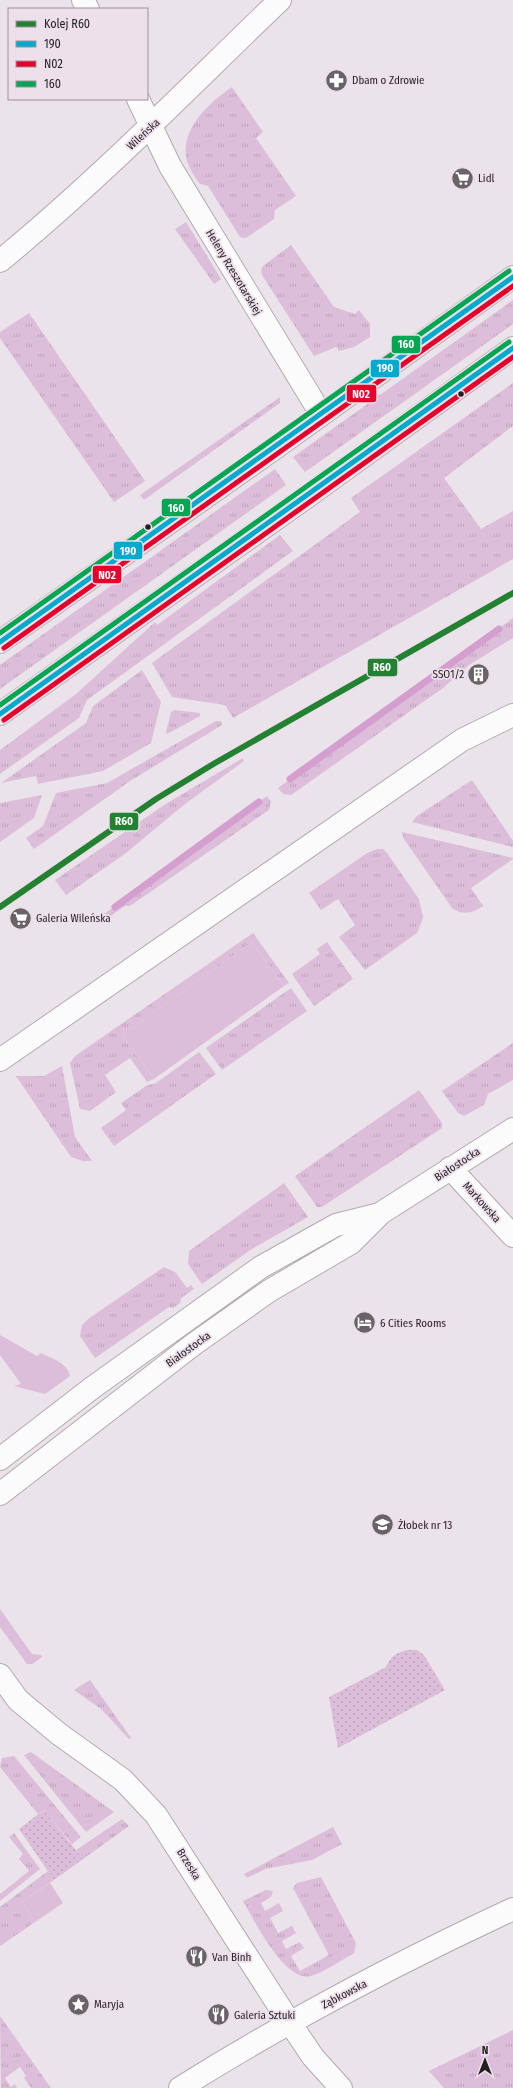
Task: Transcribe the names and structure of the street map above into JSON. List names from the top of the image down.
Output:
{
  "streets": {
    "street": [
      "Wileńska",
      "Heleny Rzeszotarskiej",
      "Białostocka",
      "Markowska",
      "Brzeska",
      "Ząbkowska"
    ]
  },
  "crossings": [
    ["Wileńska", "Heleny Rzeszotarskiej"],
    ["Białostocka", "Markowska"],
    ["Brzeska", "Ząbkowska"]
  ],
  "places": {
    "pharmacy": ["Dbam o Zdrowie"],
    "supermarket": ["Lidl", "Galeria Wileńska"],
    "building": ["SSO1/2"],
    "hotel": ["6 Cities Rooms"],
    "school or university": ["Żłobek nr 13"],
    "restaurant": ["Van Binh", "Galeria Sztuki"],
    "place": ["Maryja"]
  },
  "lines": [
    "transit line 160",
    "transit line 190",
    "transit line N02",
    "rail line R60"
  ],
  "legend": [
    "Kolej R60",
    "190",
    "N02",
    "160"
  ],
  "north": "top"
}
